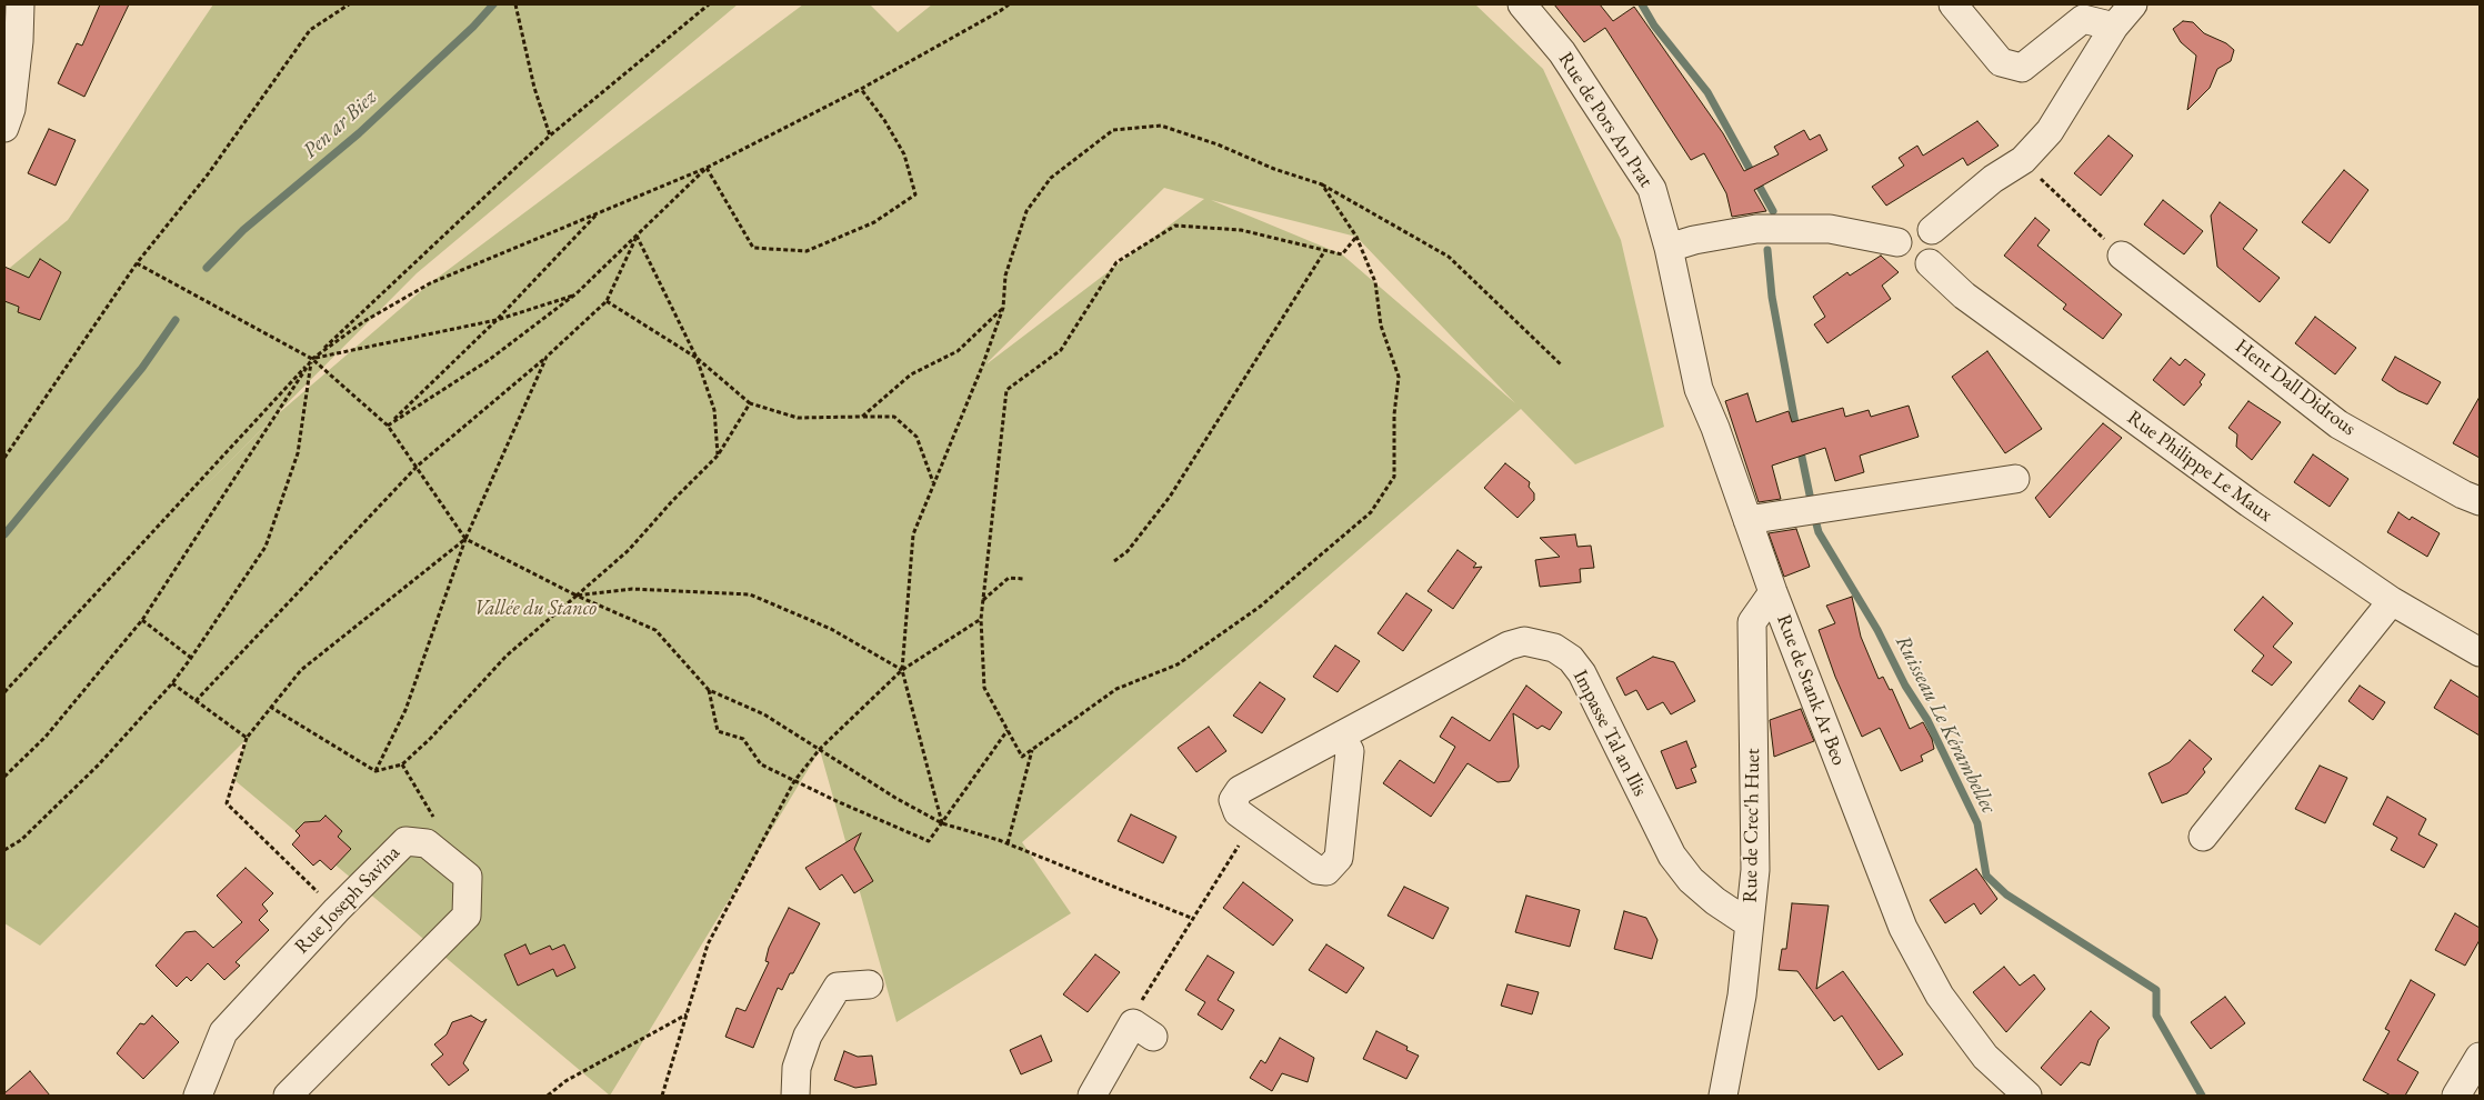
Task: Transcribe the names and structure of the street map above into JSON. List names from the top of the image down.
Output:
{
  "streets": {
    "street": [
      "Rue de Pors An Prat",
      "Hent Dall Didrous",
      "Rue Philippe Le Maux",
      "Rue de Stank Ar Beo",
      "Impasse Tal an Ilis",
      "Rue de Crec'h Huet",
      "Rue Joseph Savina"
    ]
  },
  "crossings": [
    ["Rue de Pors An Prat", "Rue de Stank Ar Beo"],
    ["Rue de Stank Ar Beo", "Rue de Crec'h Huet"],
    ["Impasse Tal an Ilis", "Rue de Crec'h Huet"]
  ],
  "water": ["Pen ar Biez", "Ruisseau Le Kérambellec"],
  "parks": ["Vallée du Stanco"]
}
